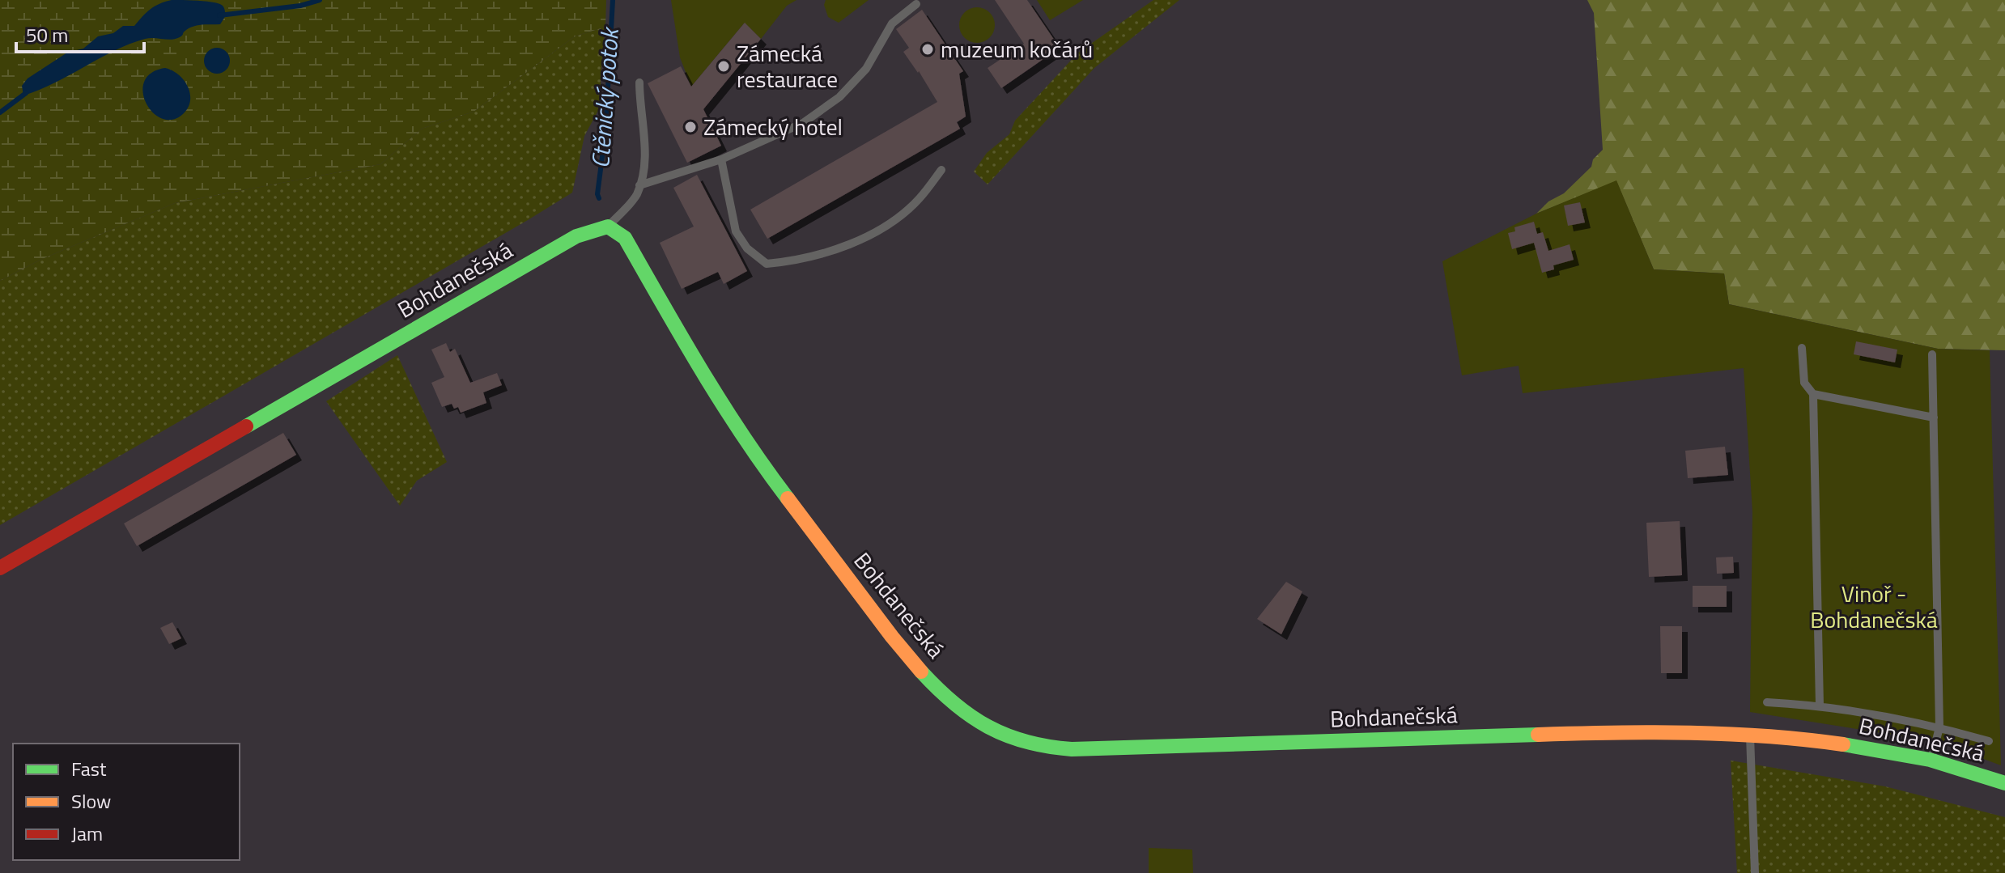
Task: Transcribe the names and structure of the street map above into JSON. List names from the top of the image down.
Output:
{
  "streets": {
    "street": ["Bohdanečská"]
  },
  "water": ["Ctěnický potok"],
  "parks": ["Vinoř - Bohdanečská"],
  "places": ["muzeum kočárů", "Zámecká restaurace", "Zámecký hotel"],
  "legend": ["Fast", "Slow", "Jam"],
  "scale_bar": "50 m"
}
